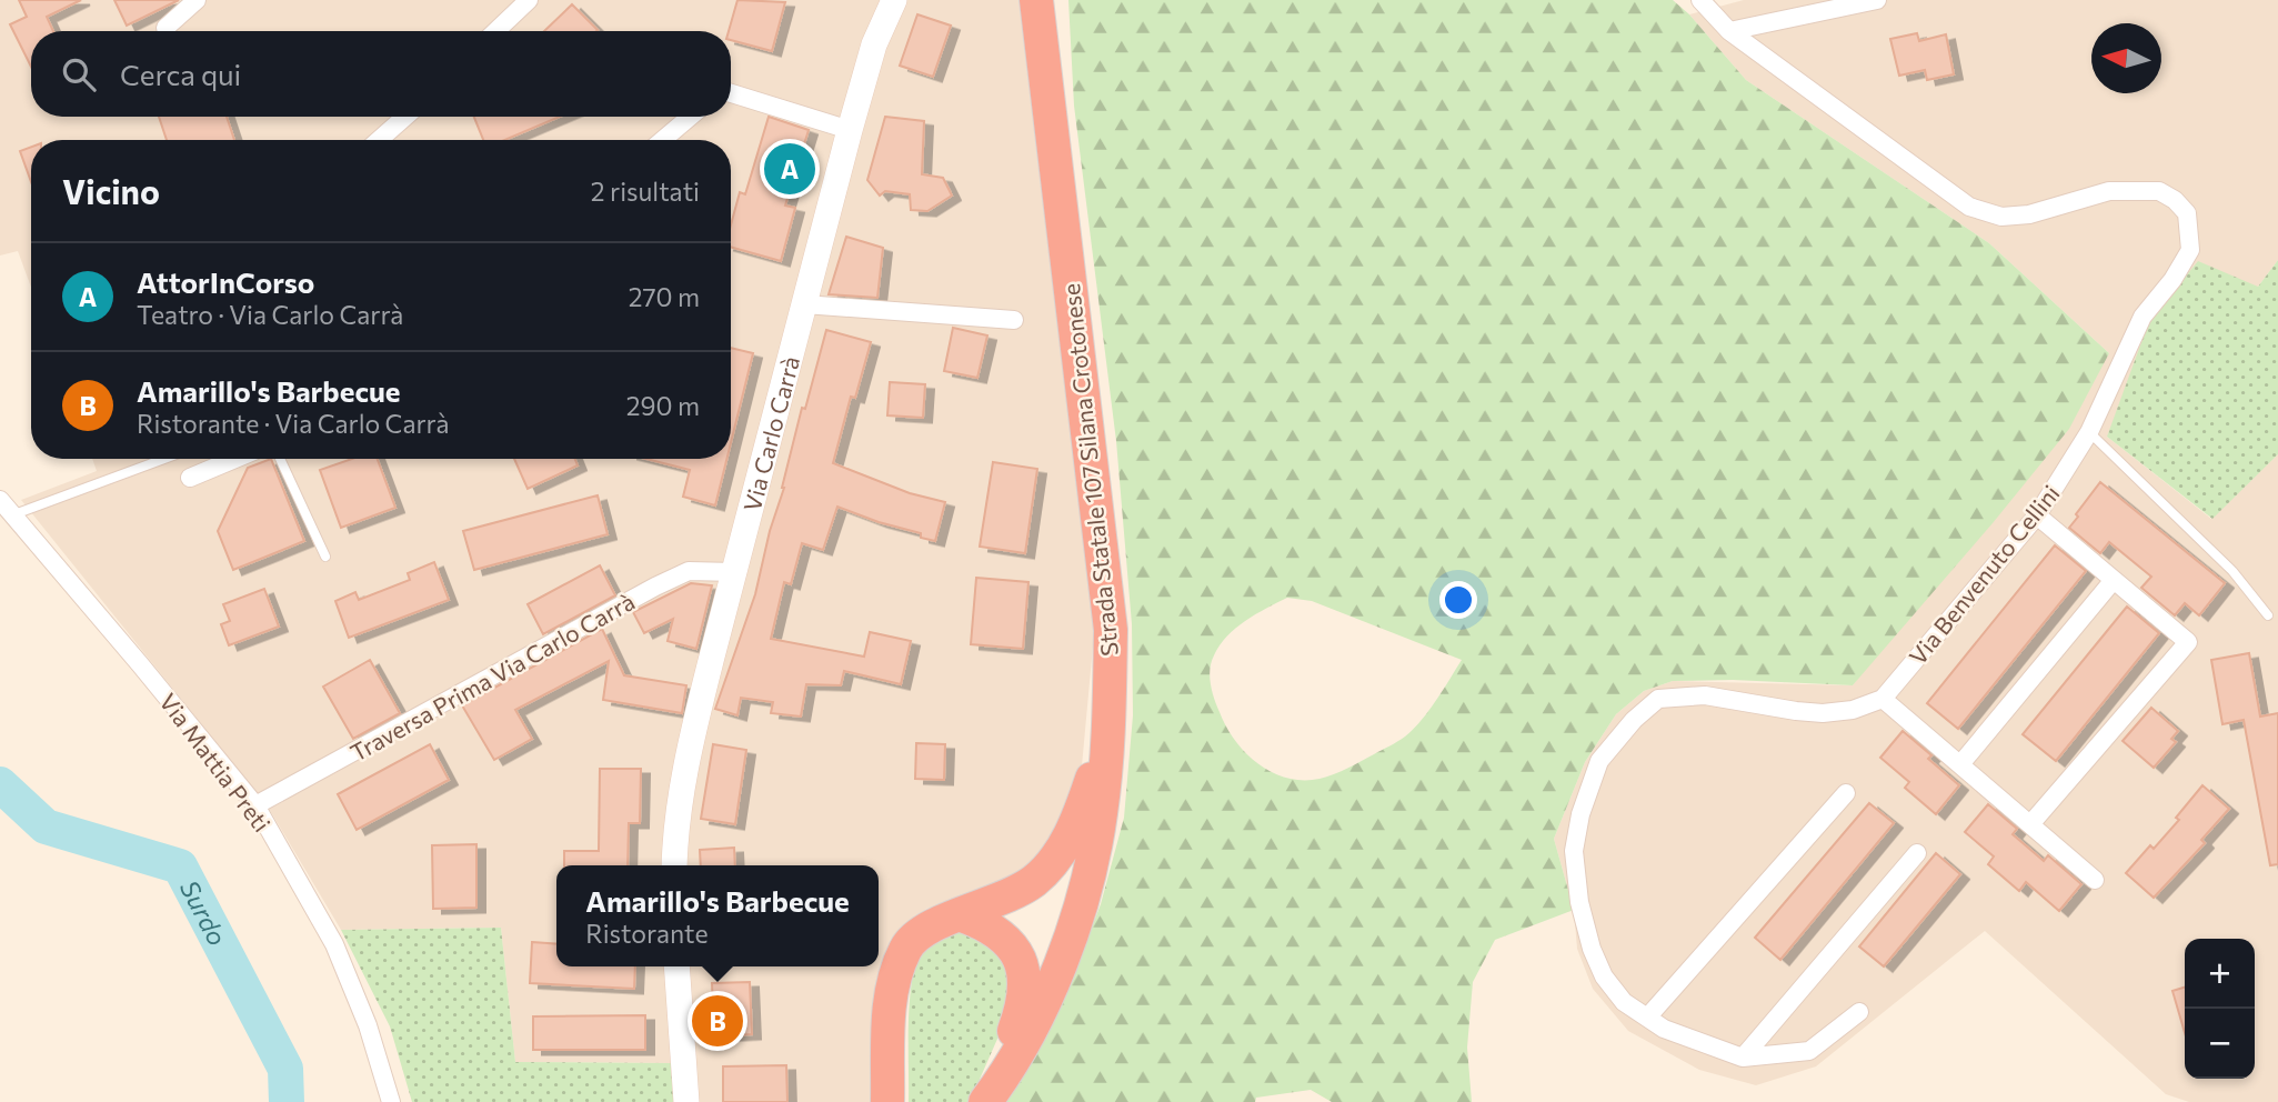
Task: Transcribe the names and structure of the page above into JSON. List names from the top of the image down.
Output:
{
  "streets": {
    "highway": ["Strada Statale 107 Silana Crotonese"],
    "main road": ["Via Carlo Carrà"],
    "street": ["Via Benvenuto Cellini", "Traversa Prima Via Carlo Carrà", "Via Mattia Preti"]
  },
  "crossings": [
    ["Via Carlo Carrà", "Traversa Prima Via Carlo Carrà"],
    ["Traversa Prima Via Carlo Carrà", "Via Mattia Preti"]
  ],
  "water": ["Surdo"],
  "north": "left",
  "page": {
    "search": "Cerca qui",
    "pins": ["A", "B"],
    "heading": ["Vicino", "2 risultati"],
    "list": [
      {
        "mark": "A",
        "name": "AttorInCorso",
        "note": "Teatro · Via Carlo Carrà",
        "value": "270 m"
      },
      {
        "mark": "B",
        "name": "Amarillo's Barbecue",
        "note": "Ristorante · Via Carlo Carrà",
        "value": "290 m"
      }
    ],
    "popup": ["Amarillo's Barbecue", "Ristorante"],
    "map_buttons": ["+", "−"]
  }
}
